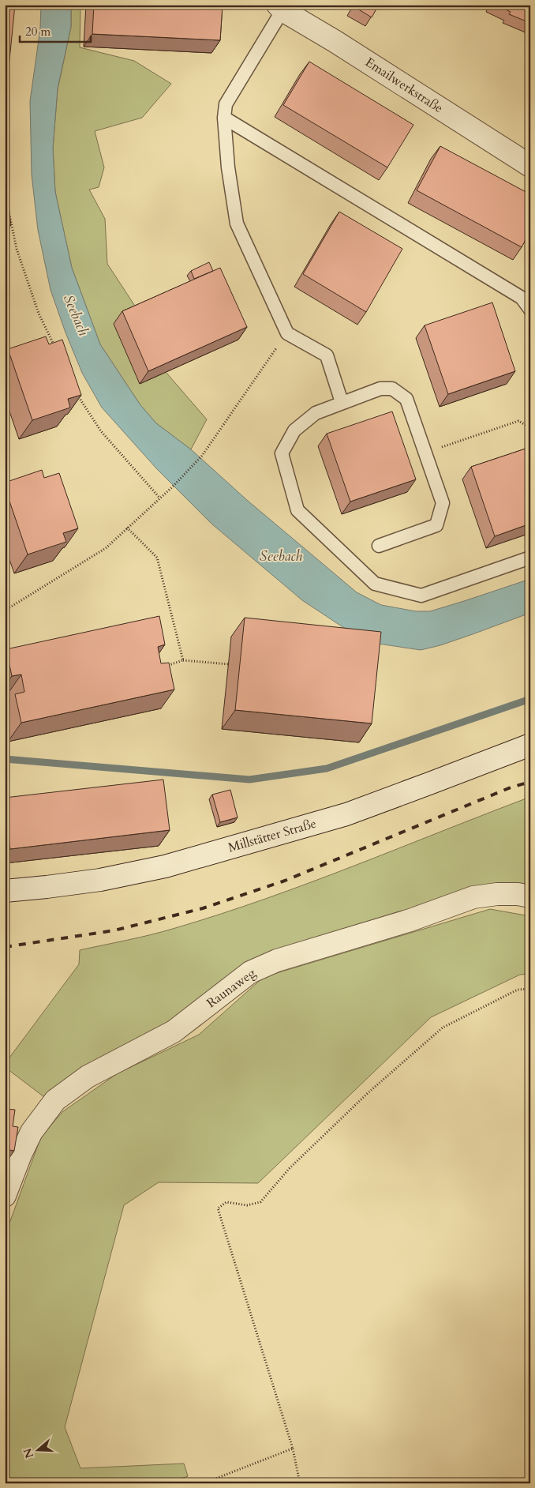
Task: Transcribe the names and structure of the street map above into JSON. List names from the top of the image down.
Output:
{
  "streets": {
    "street": ["Emailwerkstraße", "Millstätter Straße", "Raunaweg"]
  },
  "water": ["Seebach"],
  "scale_bar": "20 m",
  "north": "left"
}
